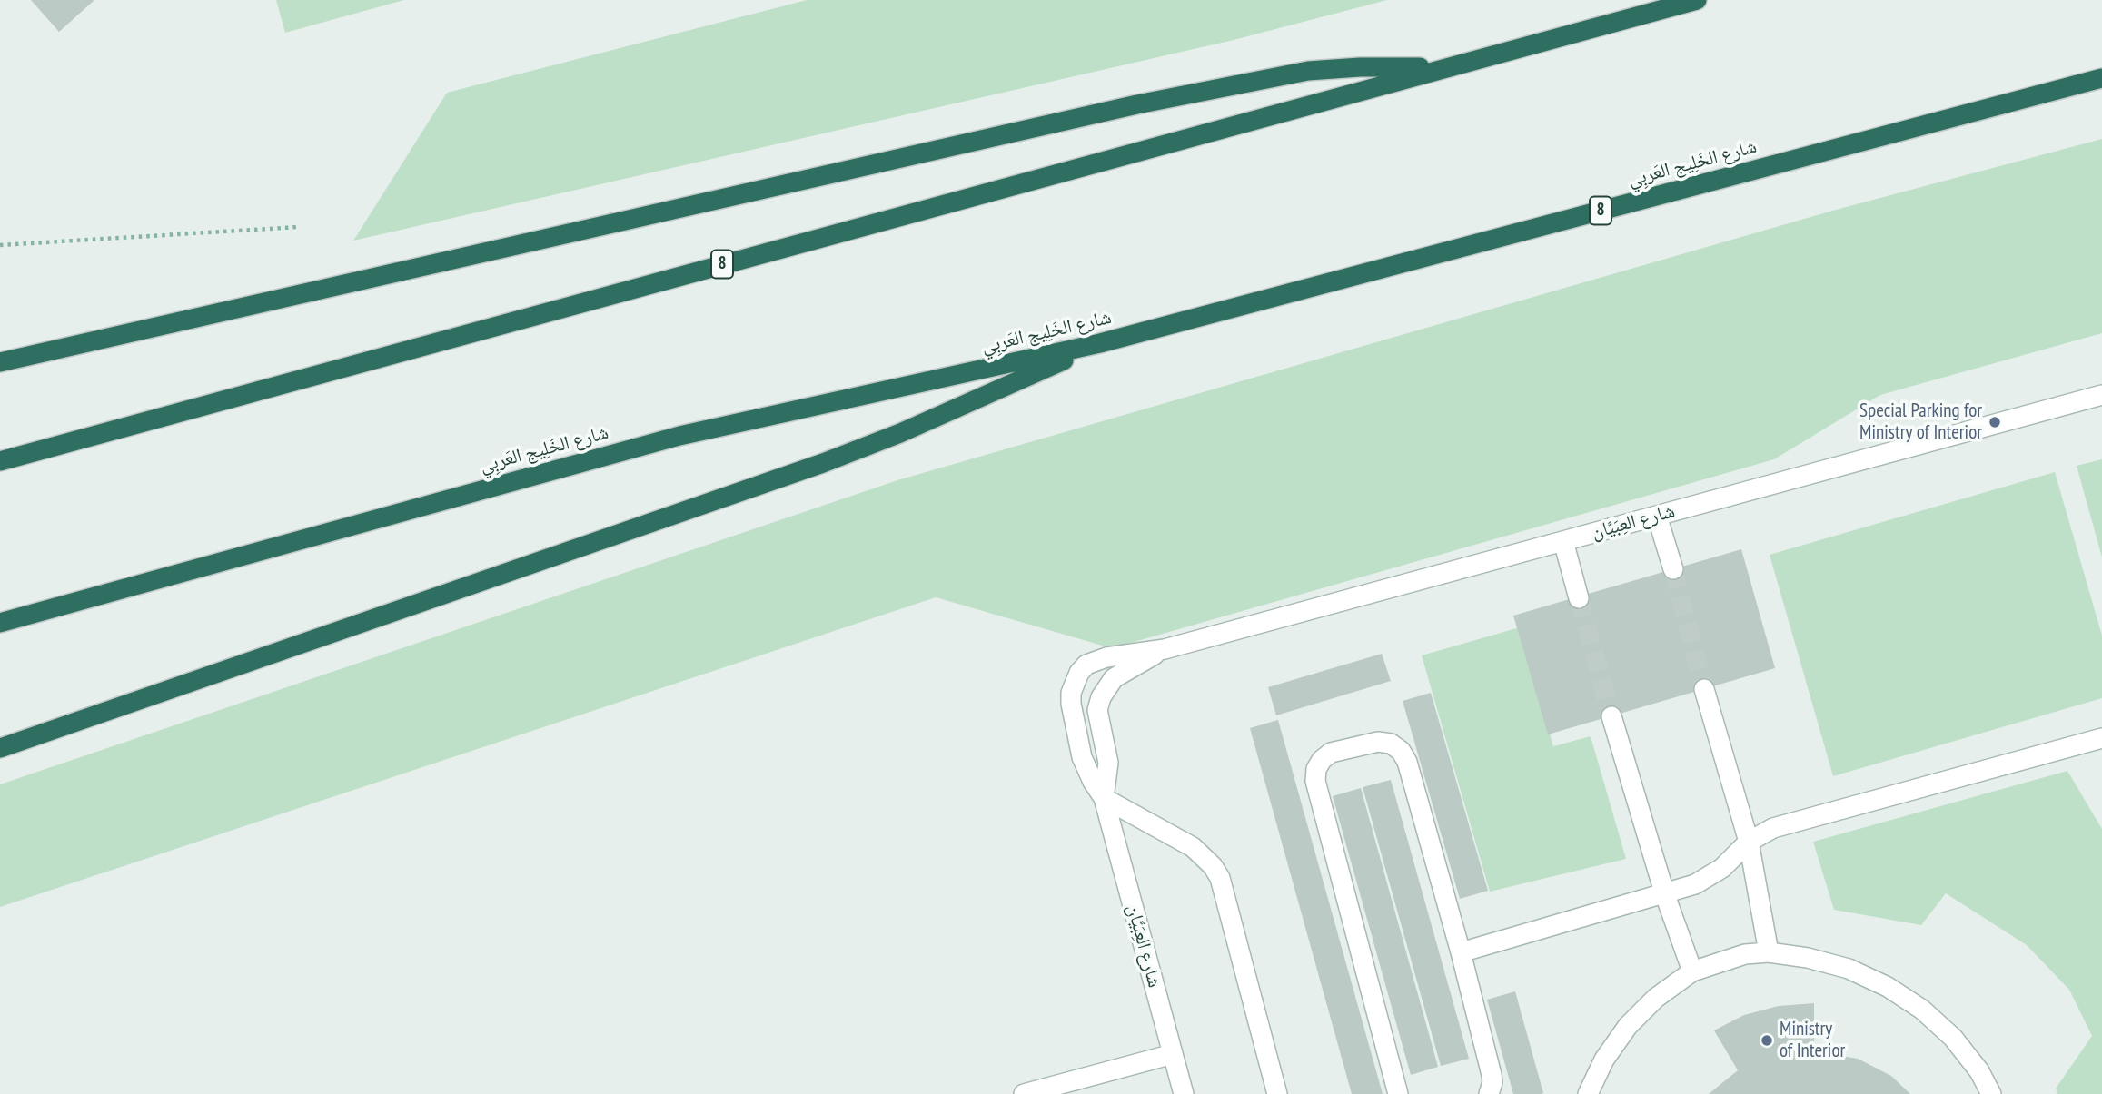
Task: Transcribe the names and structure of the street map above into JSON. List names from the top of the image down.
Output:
{
  "streets": {
    "highway": ["شارع الخَلِيج العَربِي", "8"],
    "street": ["شارع العِبَيَّان"]
  },
  "places": ["Special Parking for Ministry of Interior", "Ministry of Interior"]
}
